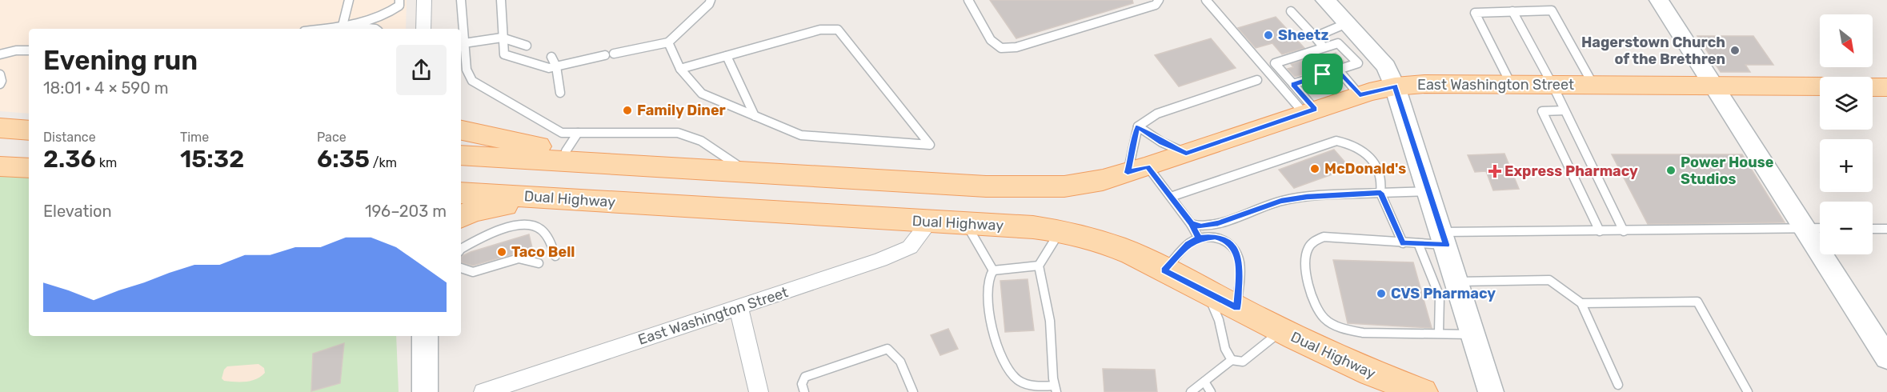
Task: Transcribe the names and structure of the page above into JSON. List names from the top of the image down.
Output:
{
  "streets": {
    "main road": ["East Washington Street", "Dual Highway"]
  },
  "crossings": [
    ["East Washington Street", "Dual Highway"]
  ],
  "places": {
    "other": [
      "Sheetz",
      "Hagerstown Church of the Brethren",
      "Family Diner",
      "McDonald's",
      "Power House Studios",
      "Taco Bell",
      "CVS Pharmacy"
    ],
    "health": ["Express Pharmacy"]
  },
  "north": "bottom right",
  "page": {
    "map_buttons": ["+", "−"],
    "heading": ["Evening run", "18:01 · 4 × 590 m"],
    "stats": [
      ["Distance", "2.36 km"],
      ["Time", "15:32"],
      ["Pace", "6:35 /km"]
    ],
    "chart": ["Elevation", "196–203 m"]
  }
}
